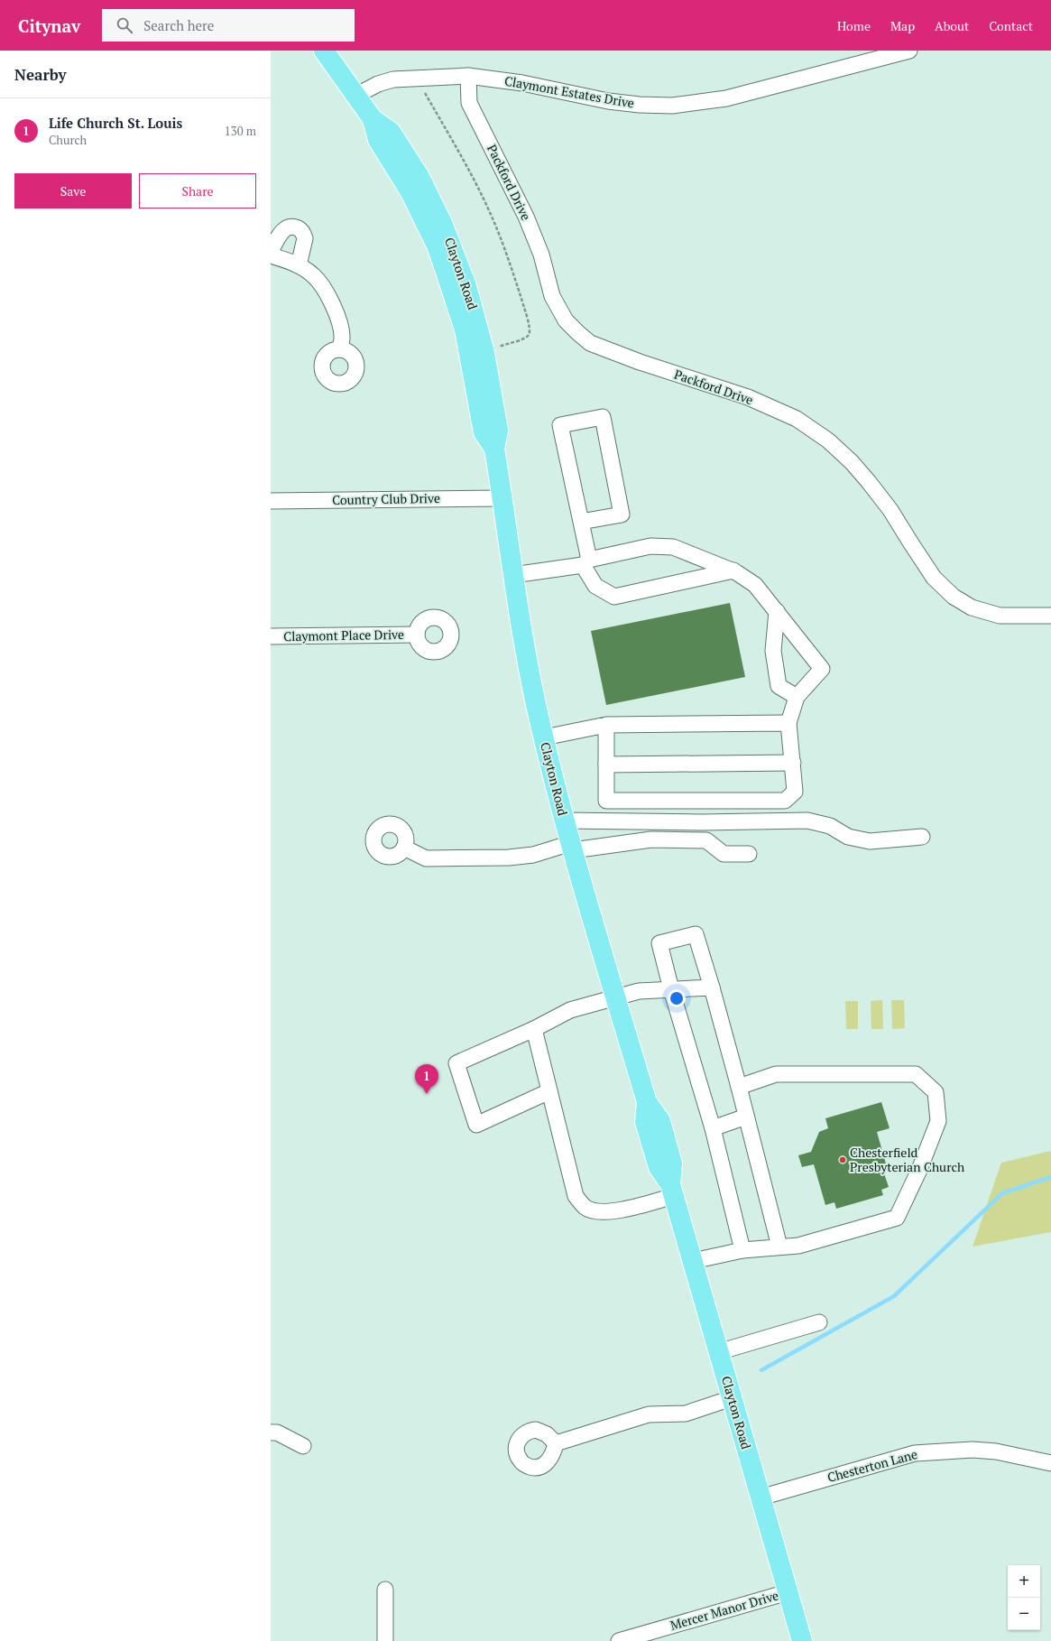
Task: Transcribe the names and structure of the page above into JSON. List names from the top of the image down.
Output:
{
  "streets": {
    "main road": ["Clayton Road"],
    "street": [
      "Claymont Estates Drive",
      "Packford Drive",
      "Country Club Drive",
      "Claymont Place Drive",
      "Chesterton Lane",
      "Mercer Manor Drive"
    ]
  },
  "crossings": [
    ["Claymont Estates Drive", "Packford Drive"],
    ["Claymont Estates Drive", "Clayton Road"],
    ["Clayton Road", "Country Club Drive"],
    ["Clayton Road", "Chesterton Lane"],
    ["Clayton Road", "Mercer Manor Drive"]
  ],
  "places": ["Chesterfield Presbyterian Church"],
  "page": {
    "header": "Citynav",
    "search": "Search here",
    "nav": [
      "Home",
      "Map",
      "About",
      "Contact"
    ],
    "heading": "Nearby",
    "list": [
      {
        "mark": "1",
        "name": "Life Church St. Louis",
        "note": "Church",
        "value": "130 m"
      }
    ],
    "buttons": ["Save", "Share"],
    "pins": "1",
    "map_buttons": ["+", "−"]
  }
}
